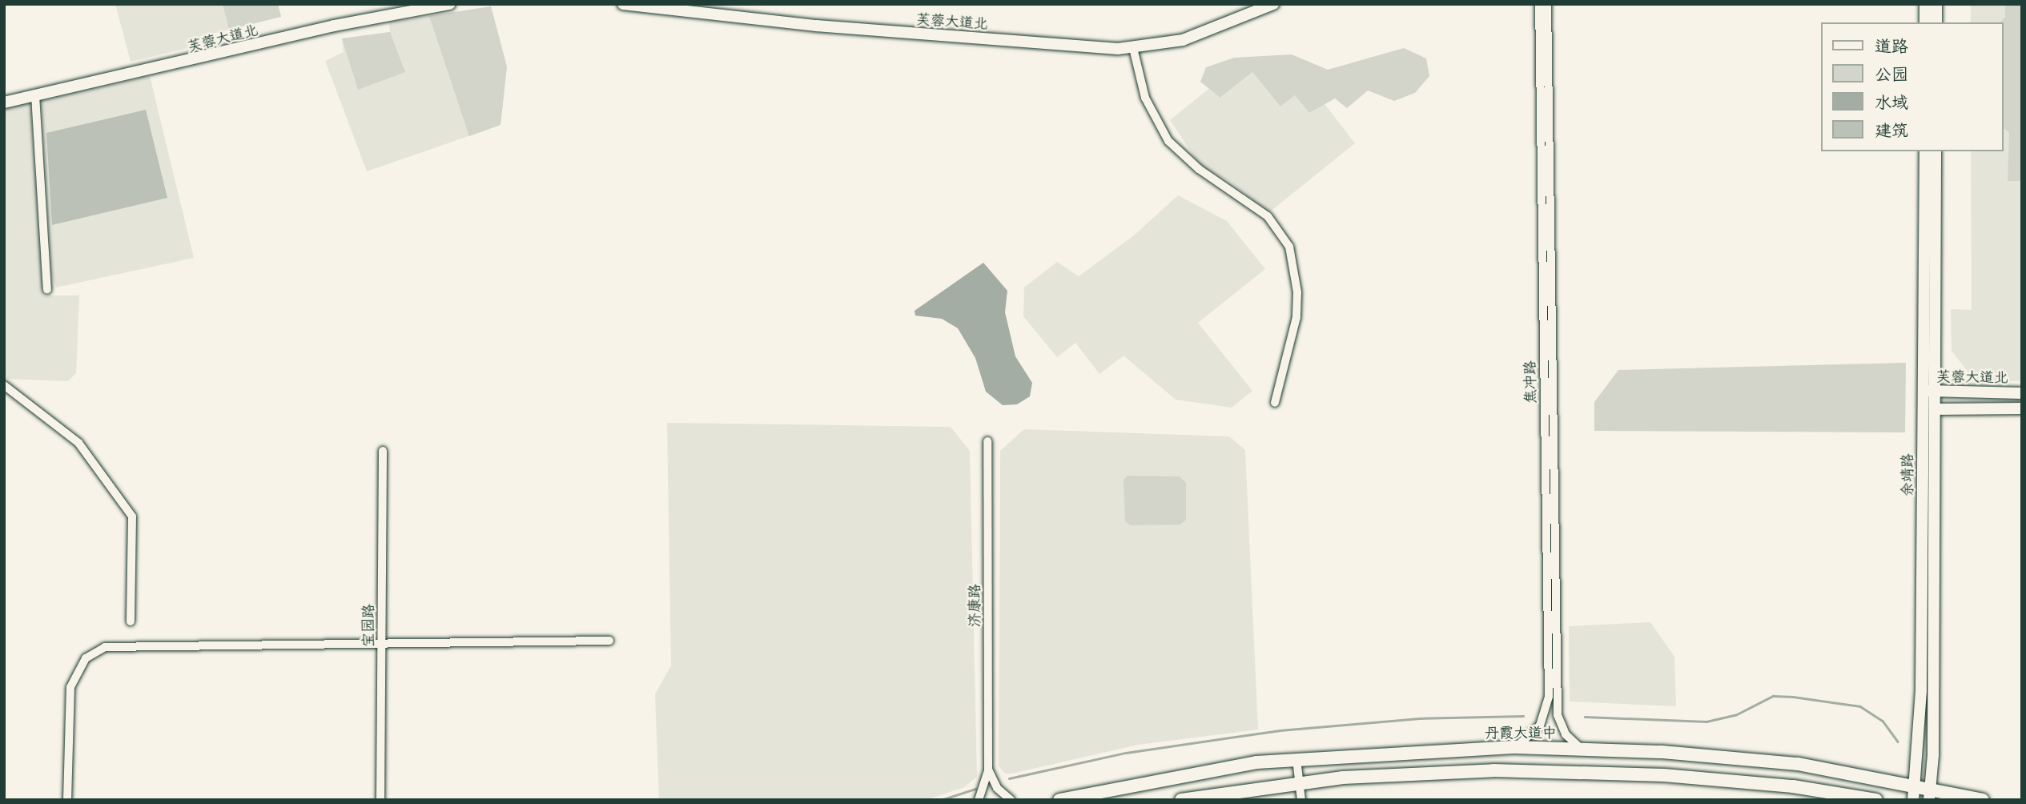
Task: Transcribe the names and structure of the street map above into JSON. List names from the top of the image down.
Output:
{
  "streets": {
    "main road": ["芙蓉大道北", "余靖路", "丹霞大道中"],
    "street": ["焦冲路", "济康路", "宝园路"]
  },
  "crossings": [
    ["芙蓉大道北", "余靖路"],
    ["焦冲路", "丹霞大道中"],
    ["余靖路", "丹霞大道中"]
  ],
  "legend": [
    "道路",
    "公园",
    "水域",
    "建筑"
  ]
}
